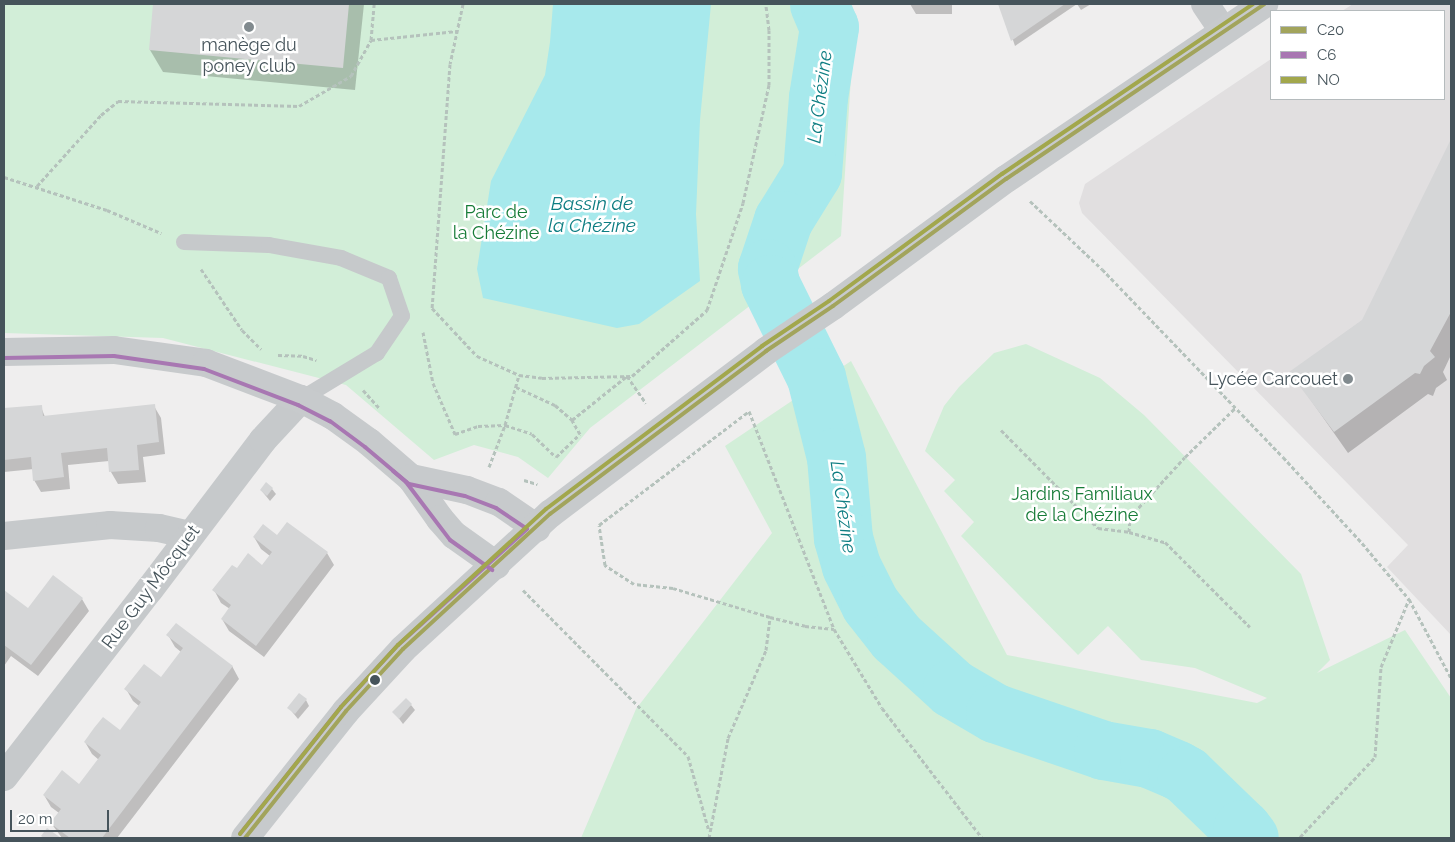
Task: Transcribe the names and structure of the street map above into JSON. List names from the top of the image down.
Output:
{
  "streets": {
    "street": ["Rue Guy Môcquet"]
  },
  "water": ["La Chézine", "Bassin de la Chézine"],
  "parks": ["Parc de la Chézine", "Jardins Familiaux de la Chézine"],
  "places": ["manège du poney club", "Lycée Carcouet"],
  "lines": ["transit line C20", "transit line NO", "transit line C6"],
  "legend": ["C20", "C6", "NO"],
  "scale_bar": "20 m"
}
